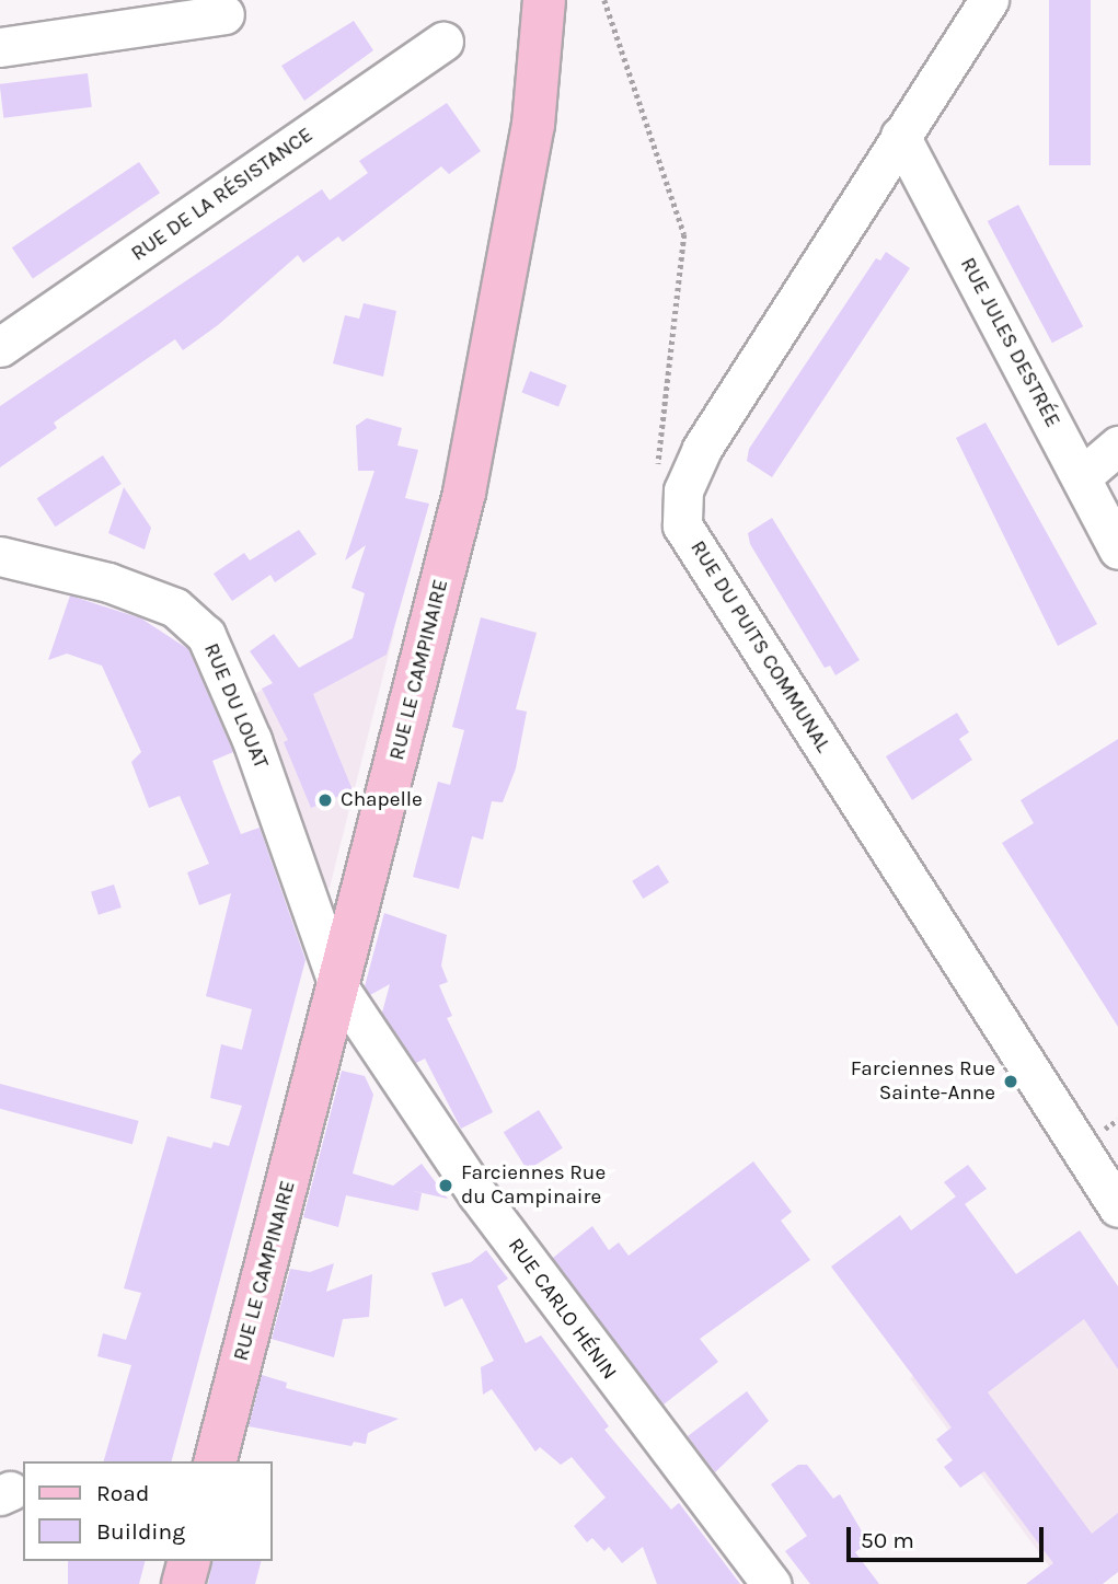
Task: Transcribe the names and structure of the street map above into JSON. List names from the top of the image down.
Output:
{
  "streets": {
    "main road": ["RUE LE CAMPINAIRE"],
    "street": [
      "RUE DE LA RÉSISTANCE",
      "RUE JULES DESTRÉE",
      "RUE DU PUITS COMMUNAL",
      "RUE DU LOUAT",
      "RUE CARLO HÉNIN"
    ]
  },
  "crossings": [
    ["RUE JULES DESTRÉE", "RUE DU PUITS COMMUNAL"],
    ["RUE LE CAMPINAIRE", "RUE DU LOUAT"],
    ["RUE LE CAMPINAIRE", "RUE CARLO HÉNIN"],
    ["RUE DU LOUAT", "RUE CARLO HÉNIN"]
  ],
  "places": ["Chapelle", "Farciennes Rue Sainte-Anne", "Farciennes Rue du Campinaire"],
  "legend": ["Road", "Building"],
  "scale_bar": "50 m"
}
